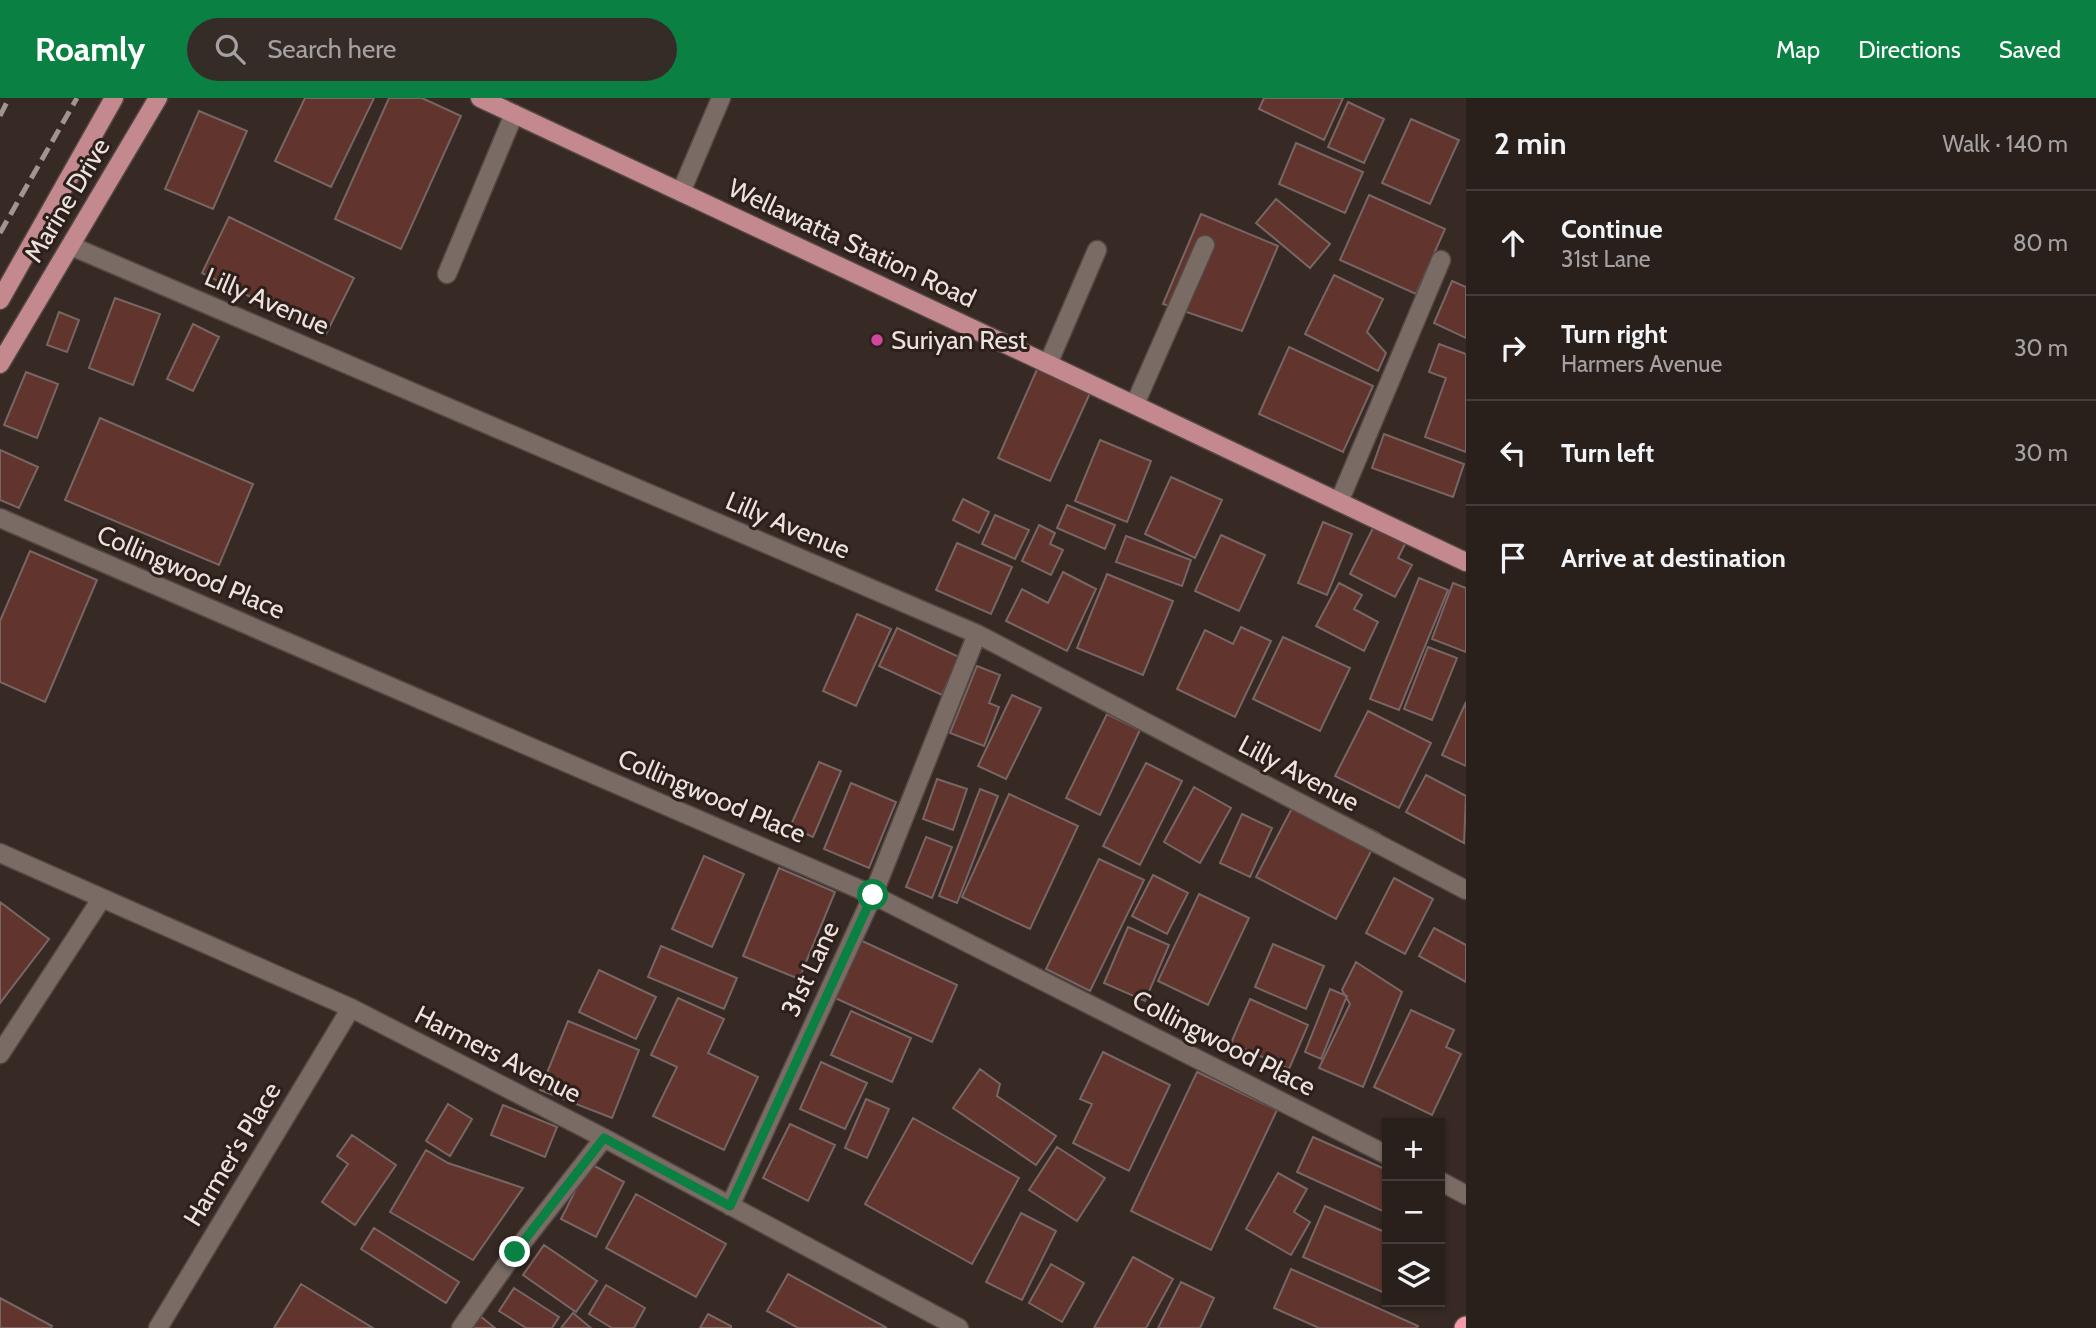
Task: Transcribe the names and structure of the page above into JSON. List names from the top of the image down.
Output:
{
  "streets": {
    "main road": ["Marine Drive", "Wellawatta Station Road"],
    "street": [
      "Lilly Avenue",
      "Collingwood Place",
      "31st Lane",
      "Harmers Avenue",
      "Harmer's Place"
    ]
  },
  "crossings": [
    ["Marine Drive", "Lilly Avenue"],
    ["Lilly Avenue", "31st Lane"],
    ["Collingwood Place", "31st Lane"],
    ["31st Lane", "Harmers Avenue"],
    ["Harmers Avenue", "Harmer's Place"]
  ],
  "places": ["Suriyan Rest"],
  "page": {
    "header": "Roamly",
    "search": "Search here",
    "nav": ["Map", "Directions", "Saved"],
    "heading": ["2 min", "Walk · 140 m"],
    "list": [
      ["Continue", "31st Lane", "80 m"],
      ["Turn right", "Harmers Avenue", "30 m"],
      ["Turn left", "30 m"],
      "Arrive at destination"
    ],
    "map_buttons": ["+", "−"]
  }
}
